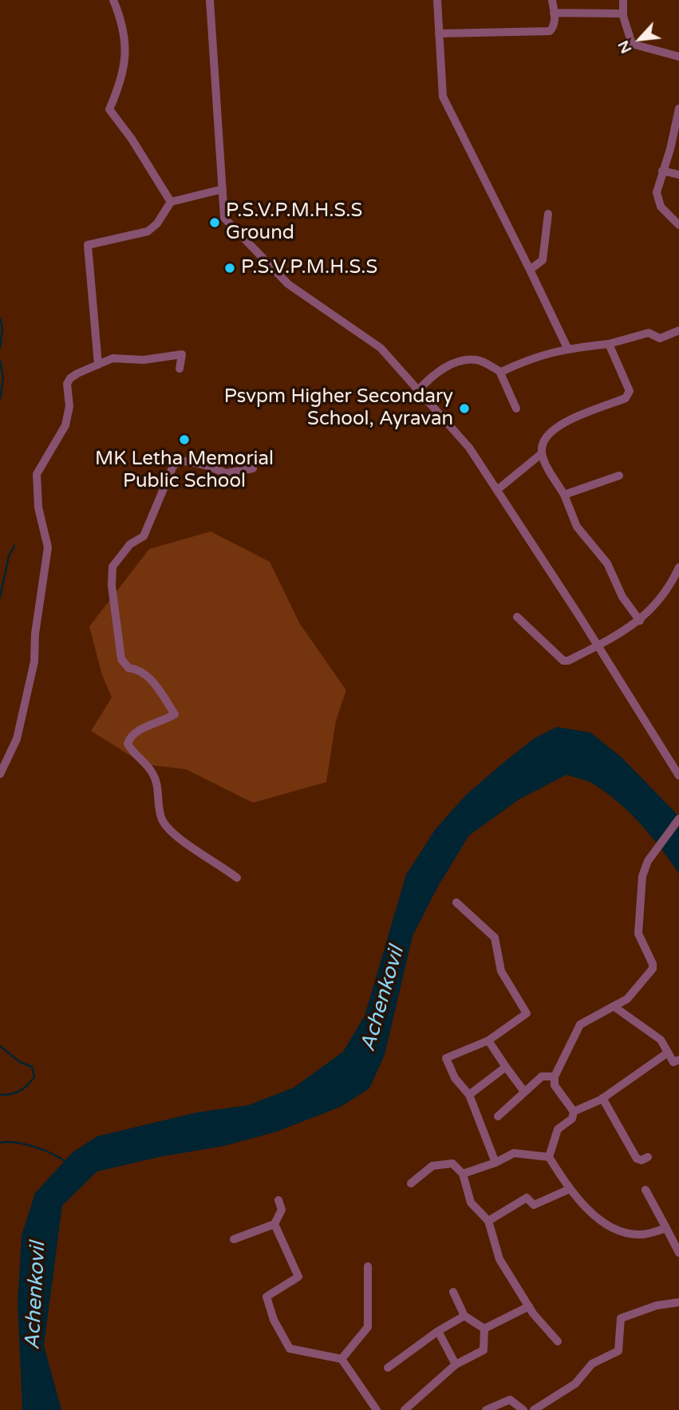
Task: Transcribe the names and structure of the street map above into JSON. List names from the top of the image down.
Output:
{
  "water": ["Achenkovil"],
  "places": [
    "P.S.V.P.M.H.S.S Ground",
    "P.S.V.P.M.H.S.S",
    "Psvpm Higher Secondary School, Ayravan",
    "MK Letha Memorial Public School"
  ],
  "north": "bottom left"
}
